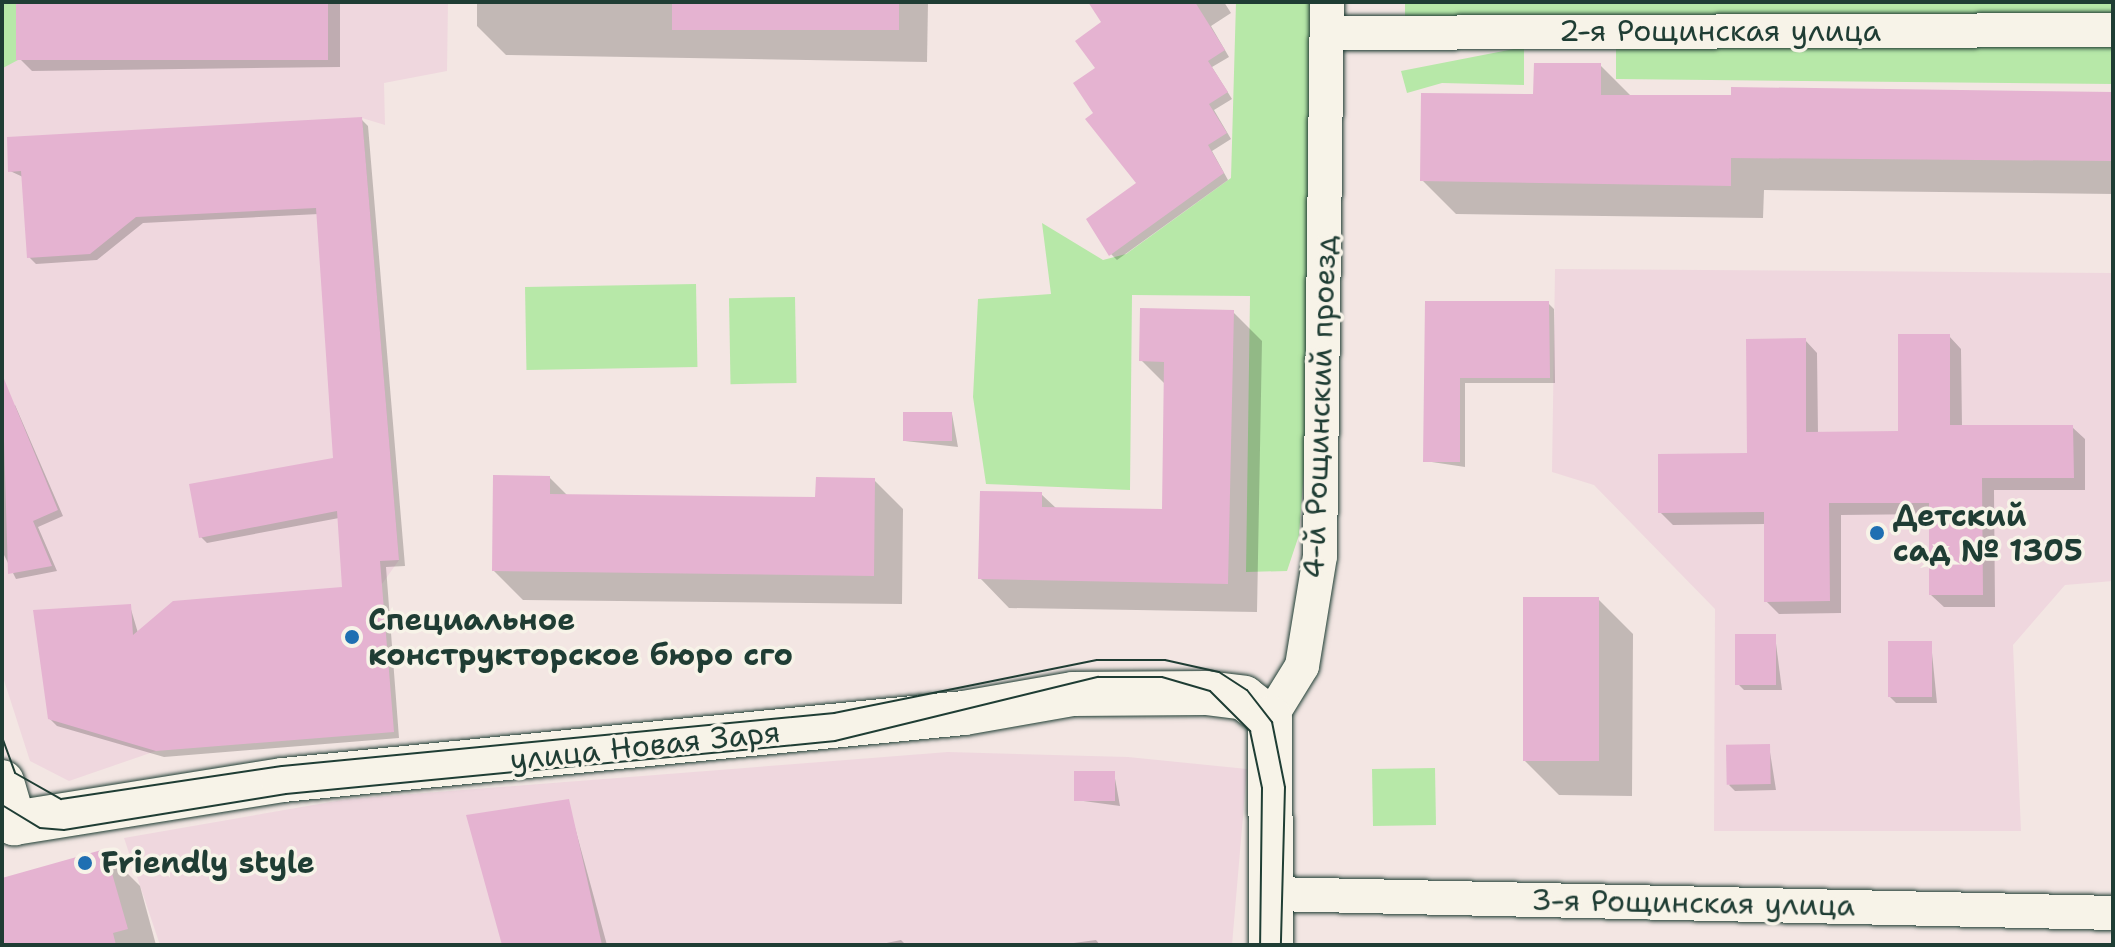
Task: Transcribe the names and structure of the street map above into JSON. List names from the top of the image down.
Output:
{
  "streets": {
    "street": [
      "2-я Рощинская улица",
      "4-й Рощинский проезд",
      "улица Новая Заря",
      "3-я Рощинская улица"
    ]
  },
  "crossings": [
    ["2-я Рощинская улица", "4-й Рощинский проезд"],
    ["4-й Рощинский проезд", "улица Новая Заря"]
  ],
  "places": ["Детский сад № 1305", "Специальное конструкторское бюро сго", "Friendly style"]
}
